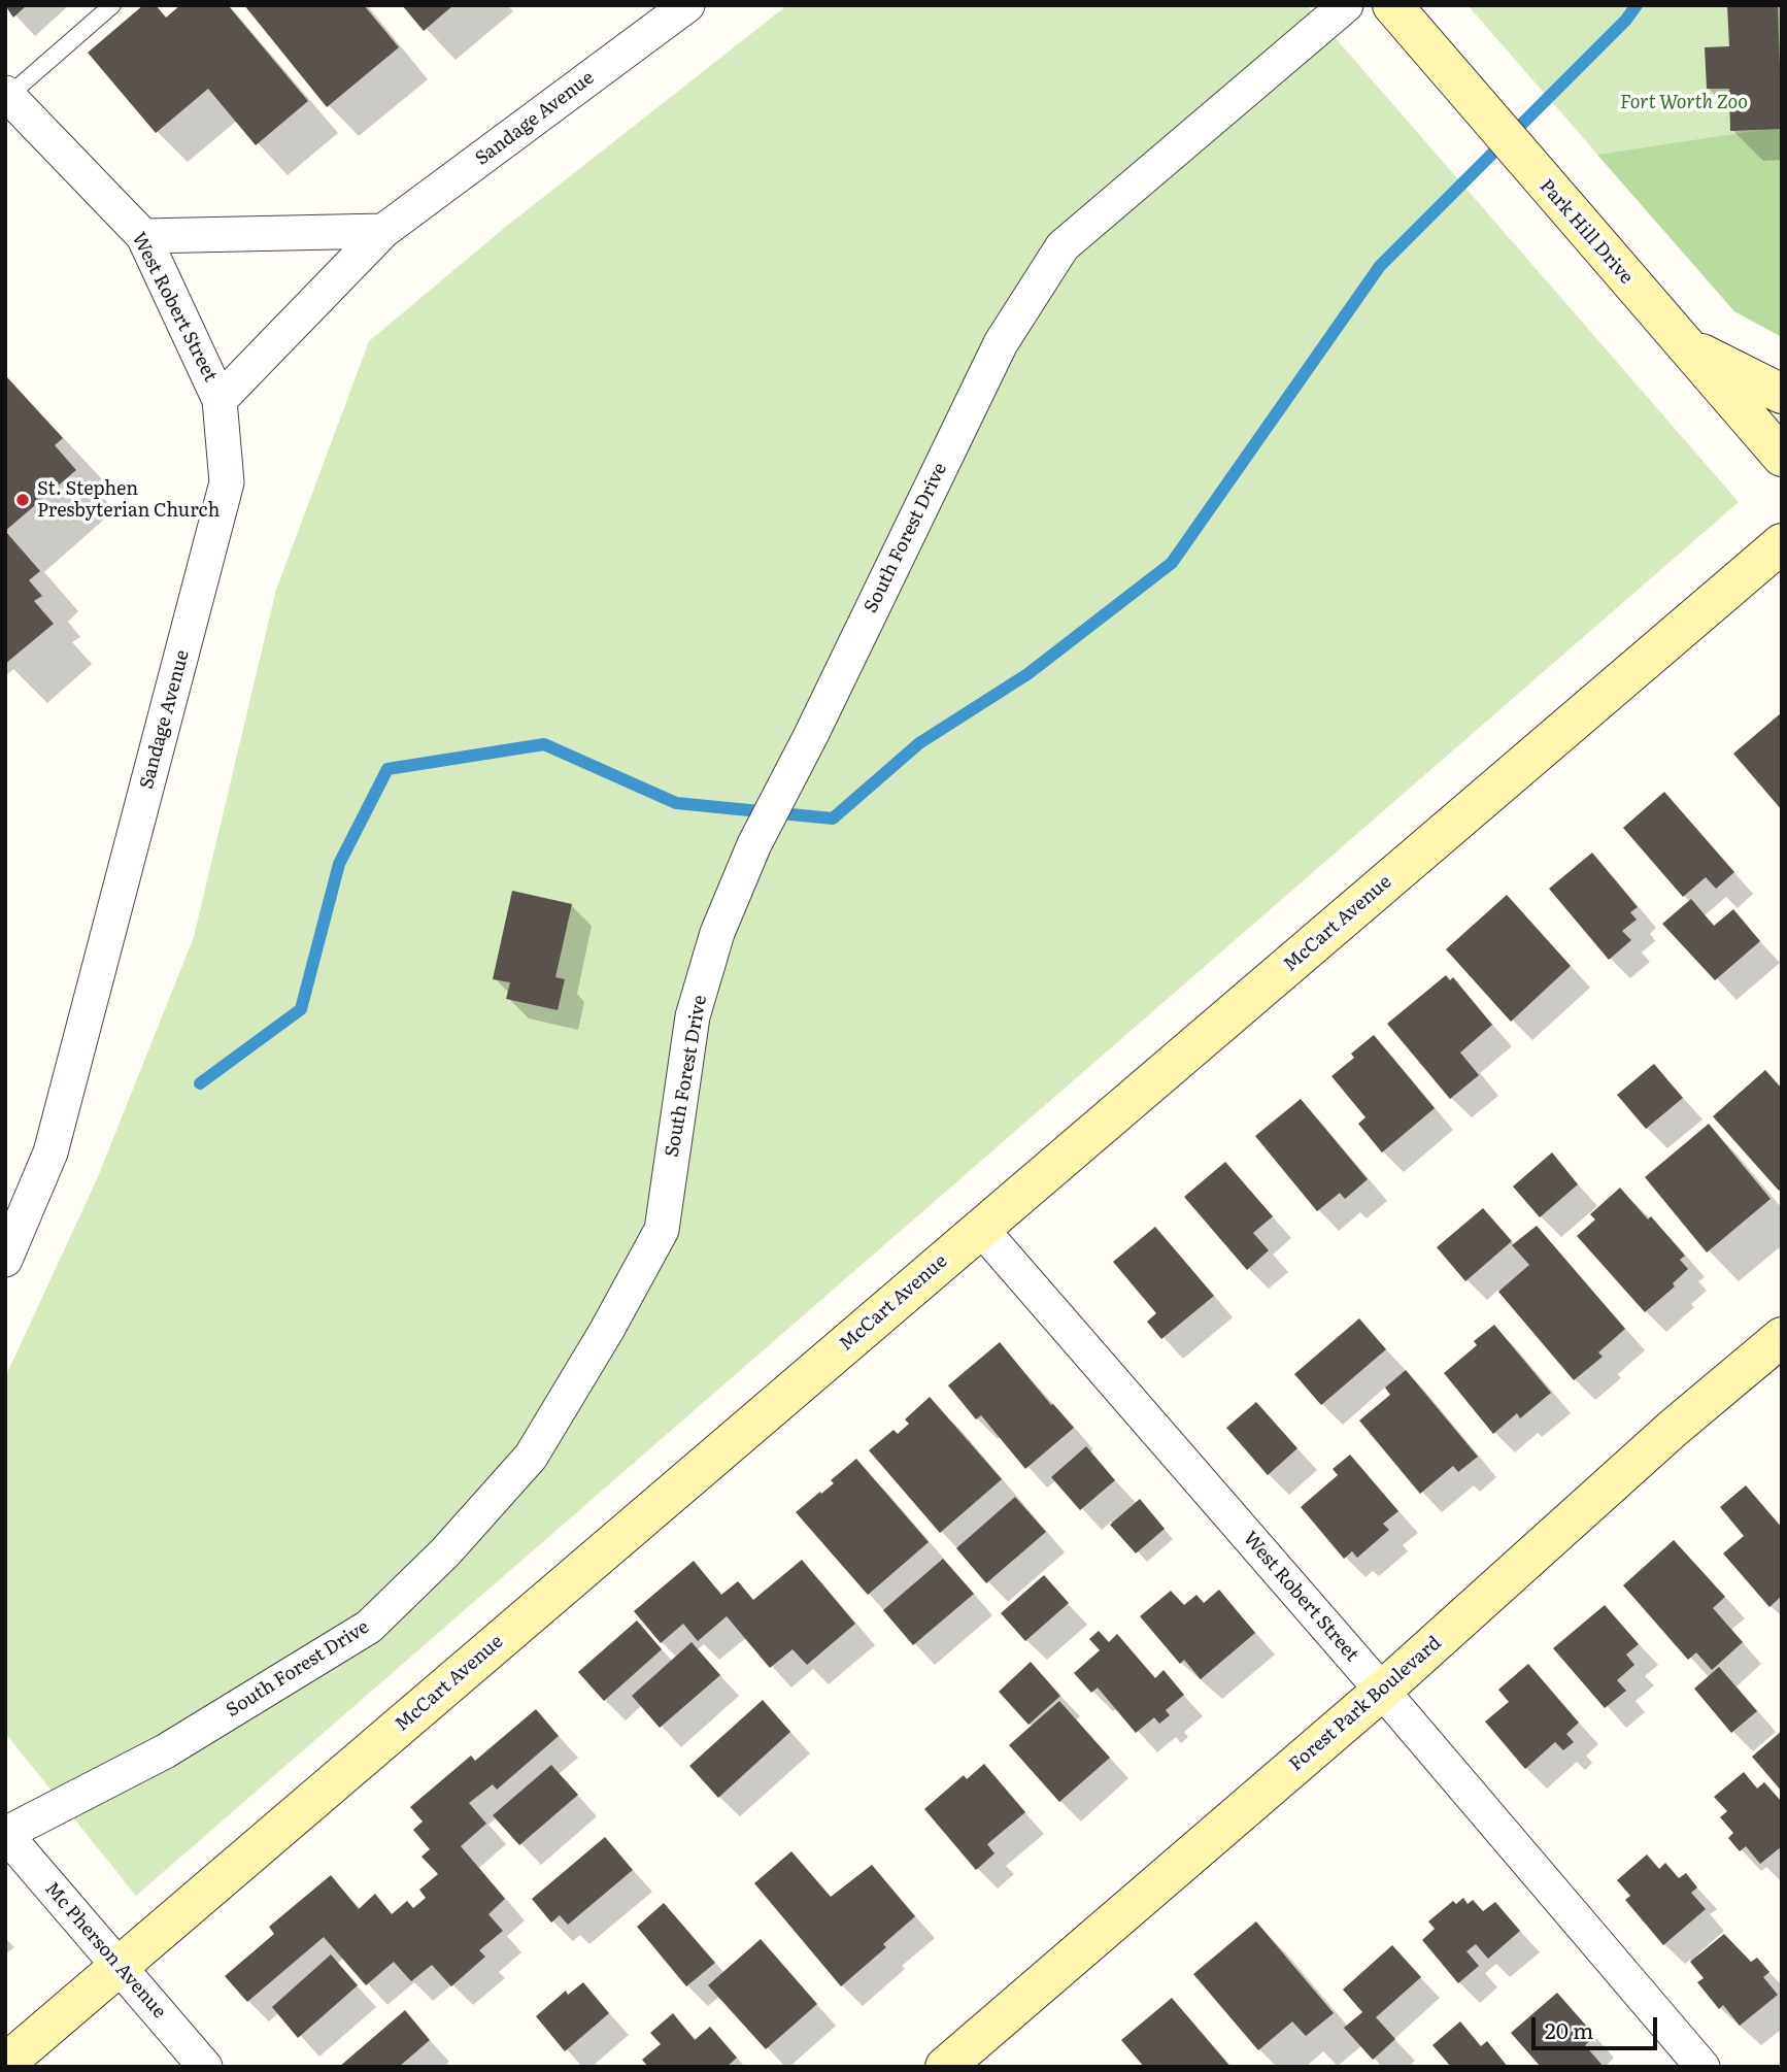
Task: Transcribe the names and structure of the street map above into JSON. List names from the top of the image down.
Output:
{
  "streets": {
    "street": [
      "Sandage Avenue",
      "Park Hill Drive",
      "West Robert Street",
      "South Forest Drive",
      "McCart Avenue",
      "Forest Park Boulevard",
      "Mc Pherson Avenue"
    ]
  },
  "crossings": [
    ["Sandage Avenue", "West Robert Street"],
    ["West Robert Street", "McCart Avenue"],
    ["West Robert Street", "Forest Park Boulevard"],
    ["South Forest Drive", "Mc Pherson Avenue"],
    ["McCart Avenue", "Mc Pherson Avenue"]
  ],
  "parks": ["Fort Worth Zoo"],
  "places": ["St. Stephen Presbyterian Church"],
  "scale_bar": "20 m"
}
